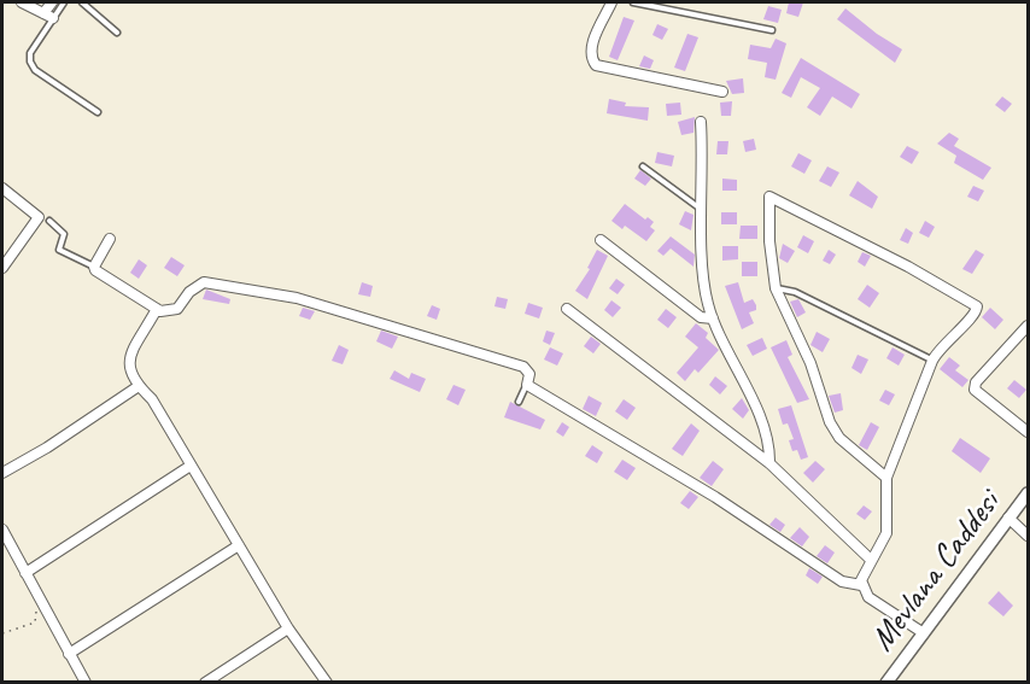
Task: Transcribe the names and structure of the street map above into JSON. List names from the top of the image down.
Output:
{
  "streets": {
    "street": ["Mevlana Caddesi"]
  }
}
